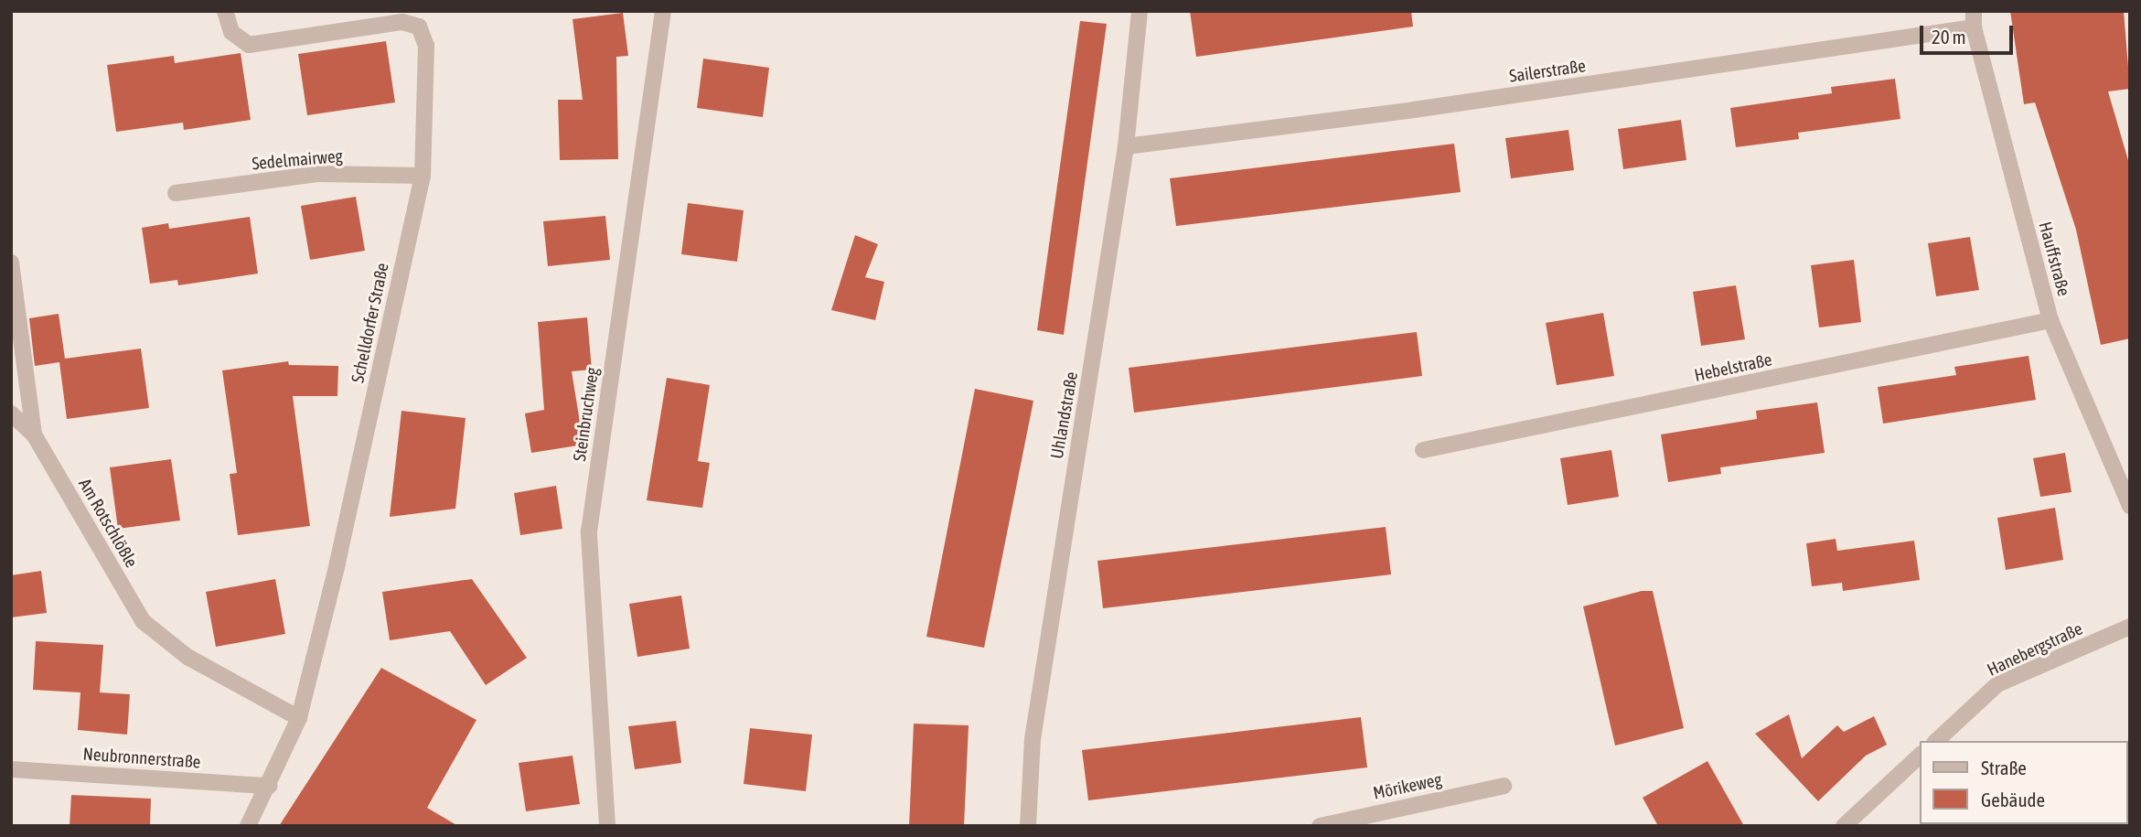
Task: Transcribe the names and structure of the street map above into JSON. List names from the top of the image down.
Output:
{
  "streets": {
    "street": [
      "Sailerstraße",
      "Sedelmairweg",
      "Hauffstraße",
      "Schelldorfer Straße",
      "Hebelstraße",
      "Steinbruchweg",
      "Uhlandstraße",
      "Am Rotschlößle",
      "Hanebergstraße",
      "Neubronnerstraße",
      "Mörikeweg"
    ]
  },
  "crossings": [
    ["Sailerstraße", "Hauffstraße"],
    ["Sailerstraße", "Uhlandstraße"],
    ["Sedelmairweg", "Schelldorfer Straße"],
    ["Hauffstraße", "Hebelstraße"],
    ["Schelldorfer Straße", "Am Rotschlößle"],
    ["Schelldorfer Straße", "Neubronnerstraße"]
  ],
  "legend": ["Straße", "Gebäude"],
  "scale_bar": "20 m"
}
